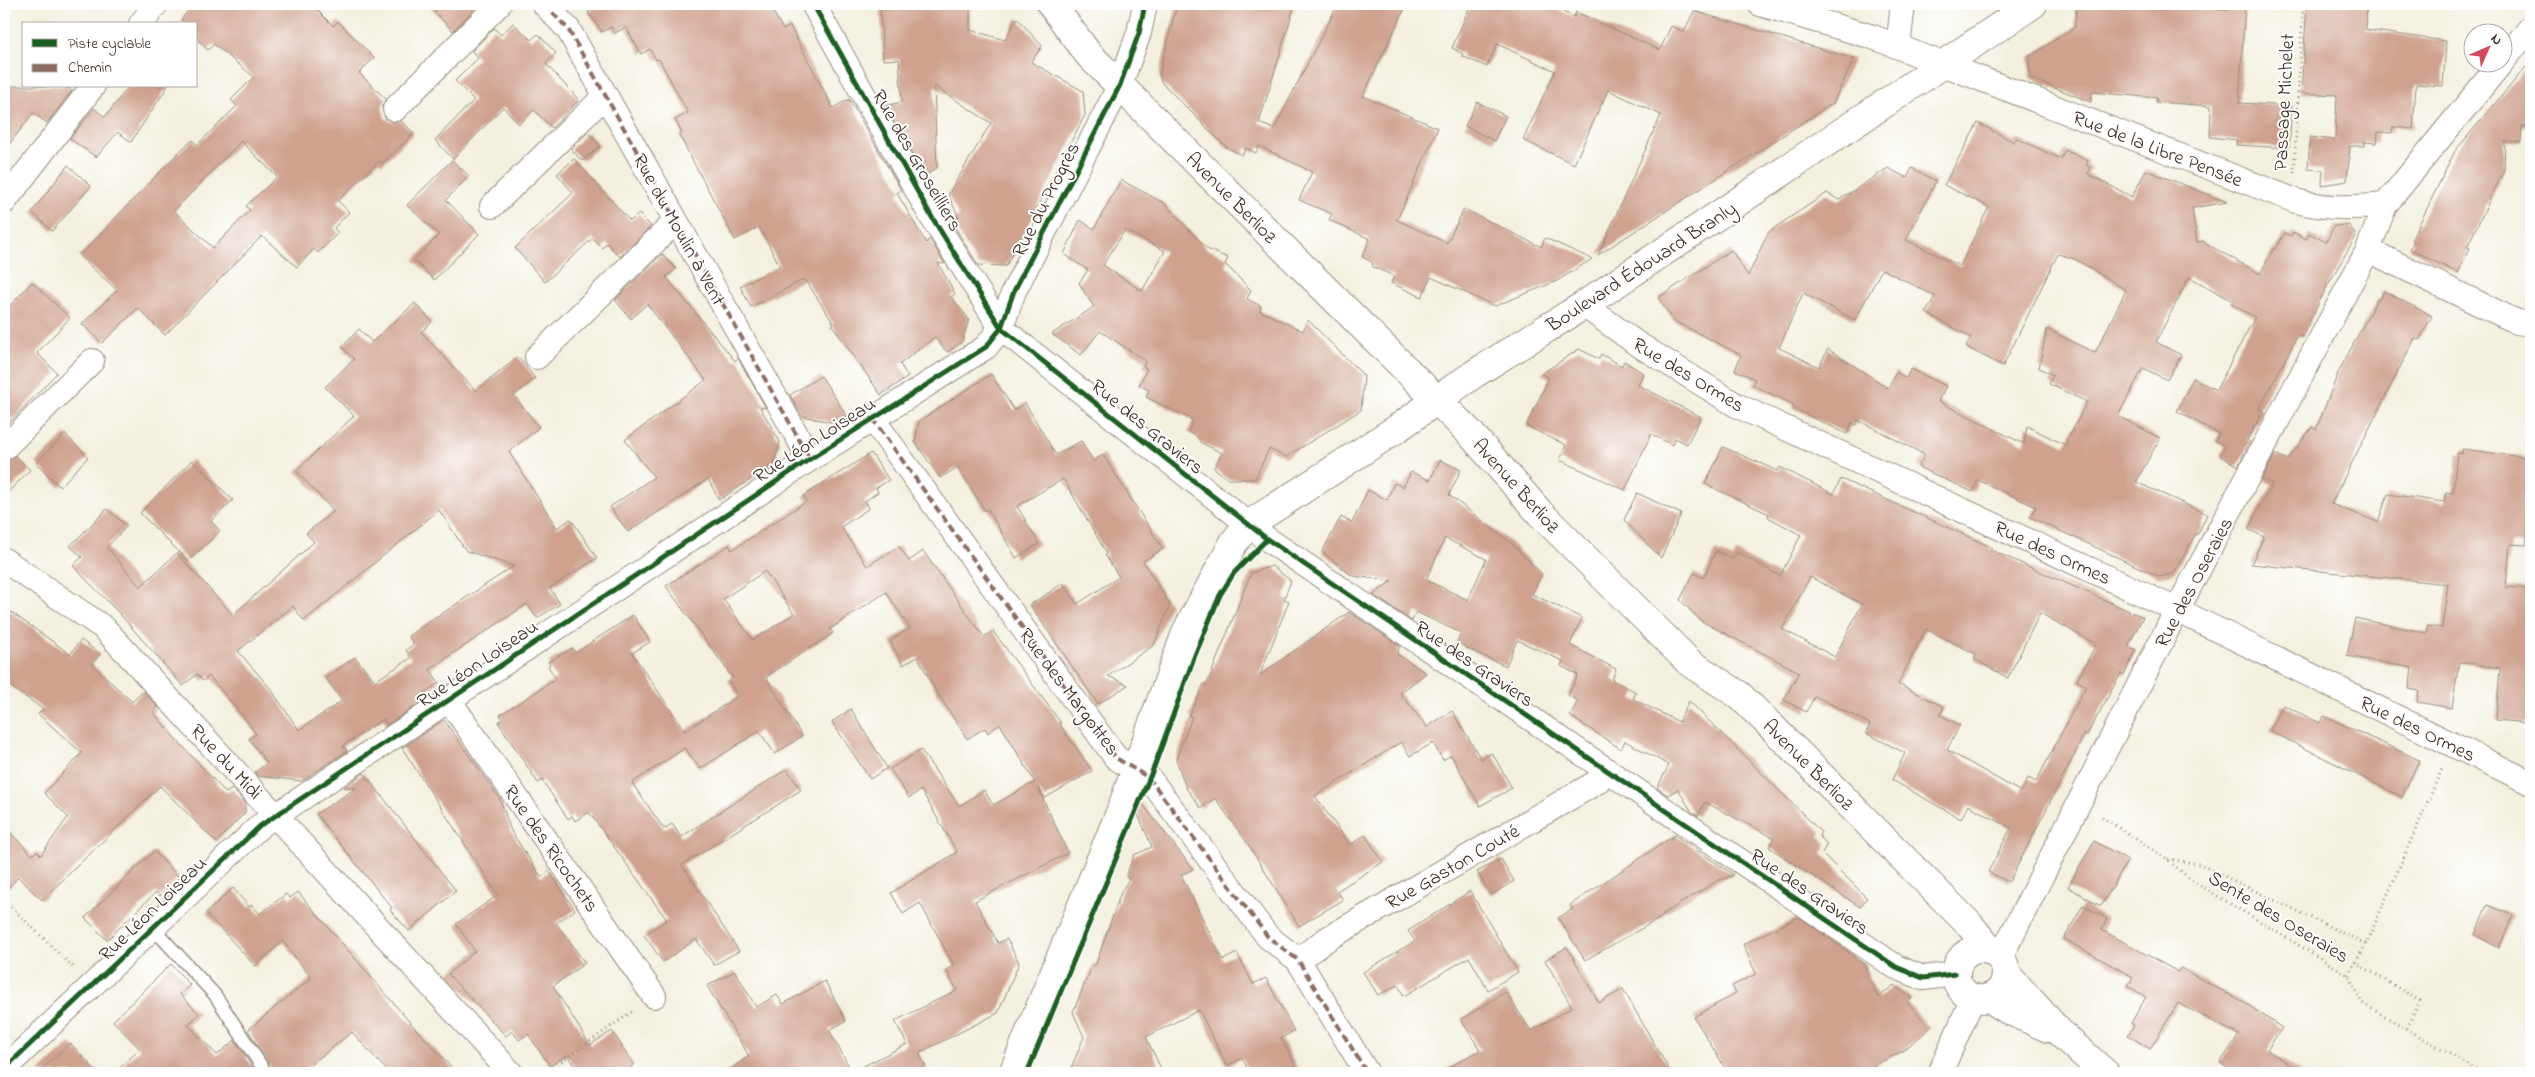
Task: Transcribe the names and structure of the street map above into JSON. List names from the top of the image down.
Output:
{
  "streets": {
    "main road": ["Avenue Berlioz", "Boulevard Édouard Branly"],
    "street": [
      "Rue de la Libre Pensée",
      "Rue des Groseilliers",
      "Rue du Progrès",
      "Rue du Moulin à Vent",
      "Rue des Ormes",
      "Rue des Graviers",
      "Rue Léon Loiseau",
      "Rue des Oseraies",
      "Rue des Margottes",
      "Rue du Midi",
      "Rue des Ricochets",
      "Rue Gaston Couté"
    ],
    "path": ["Passage Michelet", "Sente des Oseraies"]
  },
  "crossings": [
    ["Passage Michelet", "Rue de la Libre Pensée"],
    ["Rue de la Libre Pensée", "Boulevard Édouard Branly"],
    ["Rue de la Libre Pensée", "Rue des Oseraies"],
    ["Rue des Groseilliers", "Rue du Progrès"],
    ["Rue des Groseilliers", "Rue des Graviers"],
    ["Rue des Groseilliers", "Rue Léon Loiseau"],
    ["Avenue Berlioz", "Rue du Progrès"],
    ["Avenue Berlioz", "Boulevard Édouard Branly"],
    ["Avenue Berlioz", "Rue des Graviers"],
    ["Avenue Berlioz", "Rue des Oseraies"],
    ["Rue du Progrès", "Rue des Graviers"],
    ["Rue du Progrès", "Rue Léon Loiseau"],
    ["Rue du Moulin à Vent", "Rue Léon Loiseau"],
    ["Boulevard Édouard Branly", "Rue des Ormes"],
    ["Boulevard Édouard Branly", "Rue des Graviers"],
    ["Boulevard Édouard Branly", "Rue des Margottes"],
    ["Rue des Ormes", "Rue des Oseraies"],
    ["Rue des Graviers", "Rue Léon Loiseau"],
    ["Rue des Graviers", "Rue des Oseraies"],
    ["Rue des Graviers", "Rue Gaston Couté"],
    ["Rue Léon Loiseau", "Rue des Margottes"],
    ["Rue Léon Loiseau", "Rue du Midi"],
    ["Rue Léon Loiseau", "Rue des Ricochets"],
    ["Rue des Oseraies", "Sente des Oseraies"],
    ["Rue des Margottes", "Rue Gaston Couté"]
  ],
  "legend": ["Piste cyclable", "Chemin"],
  "north": "top right"
}
